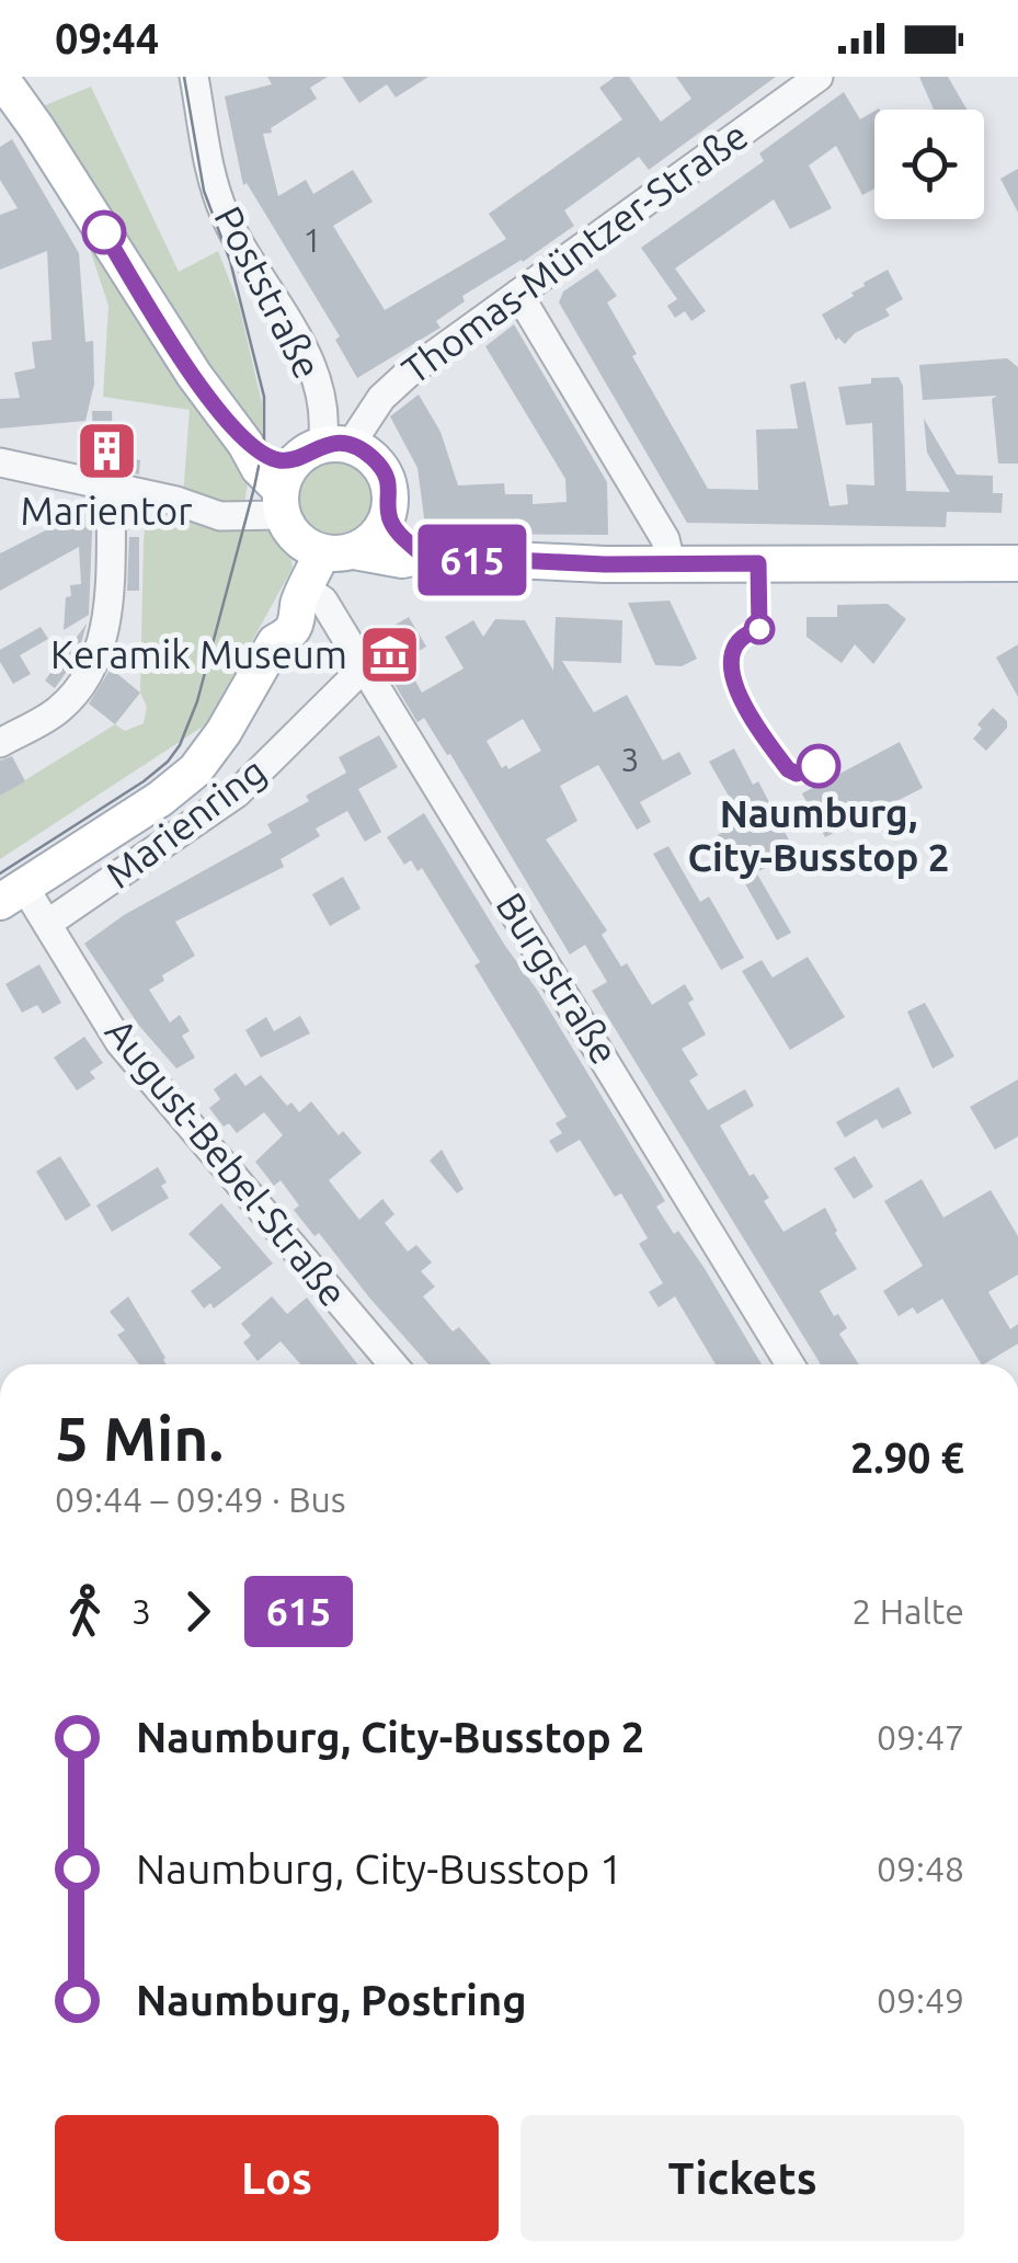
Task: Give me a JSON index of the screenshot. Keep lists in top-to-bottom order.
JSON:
{
  "streets": {
    "main road": ["Marienring"],
    "street": [
      "Thomas-Müntzer-Straße",
      "Poststraße",
      "Burgstraße",
      "August-Bebel-Straße"
    ]
  },
  "crossings": [
    ["Thomas-Müntzer-Straße", "Poststraße"],
    ["Thomas-Müntzer-Straße", "Marienring"],
    ["Poststraße", "Marienring"],
    ["Marienring", "Burgstraße"],
    ["Marienring", "August-Bebel-Straße"]
  ],
  "places": {
    "building": ["Marientor"],
    "museum": ["Keramik Museum"],
    "other": ["Naumburg, City-Busstop 2"]
  },
  "lines": ["bus line 615"],
  "house_numbers": ["1", "3"],
  "page": {
    "status": "09:44",
    "on_map": "615",
    "heading": ["5 Min.", "09:44 – 09:49 · Bus", "2.90 €"],
    "legs": ["3", "615", "2 Halte"],
    "list": [
      {
        "name": "Naumburg, City-Busstop 2",
        "value": "09:47"
      },
      {
        "name": "Naumburg, City-Busstop 1",
        "value": "09:48"
      },
      {
        "name": "Naumburg, Postring",
        "value": "09:49"
      }
    ],
    "buttons": ["Los", "Tickets"]
  }
}
